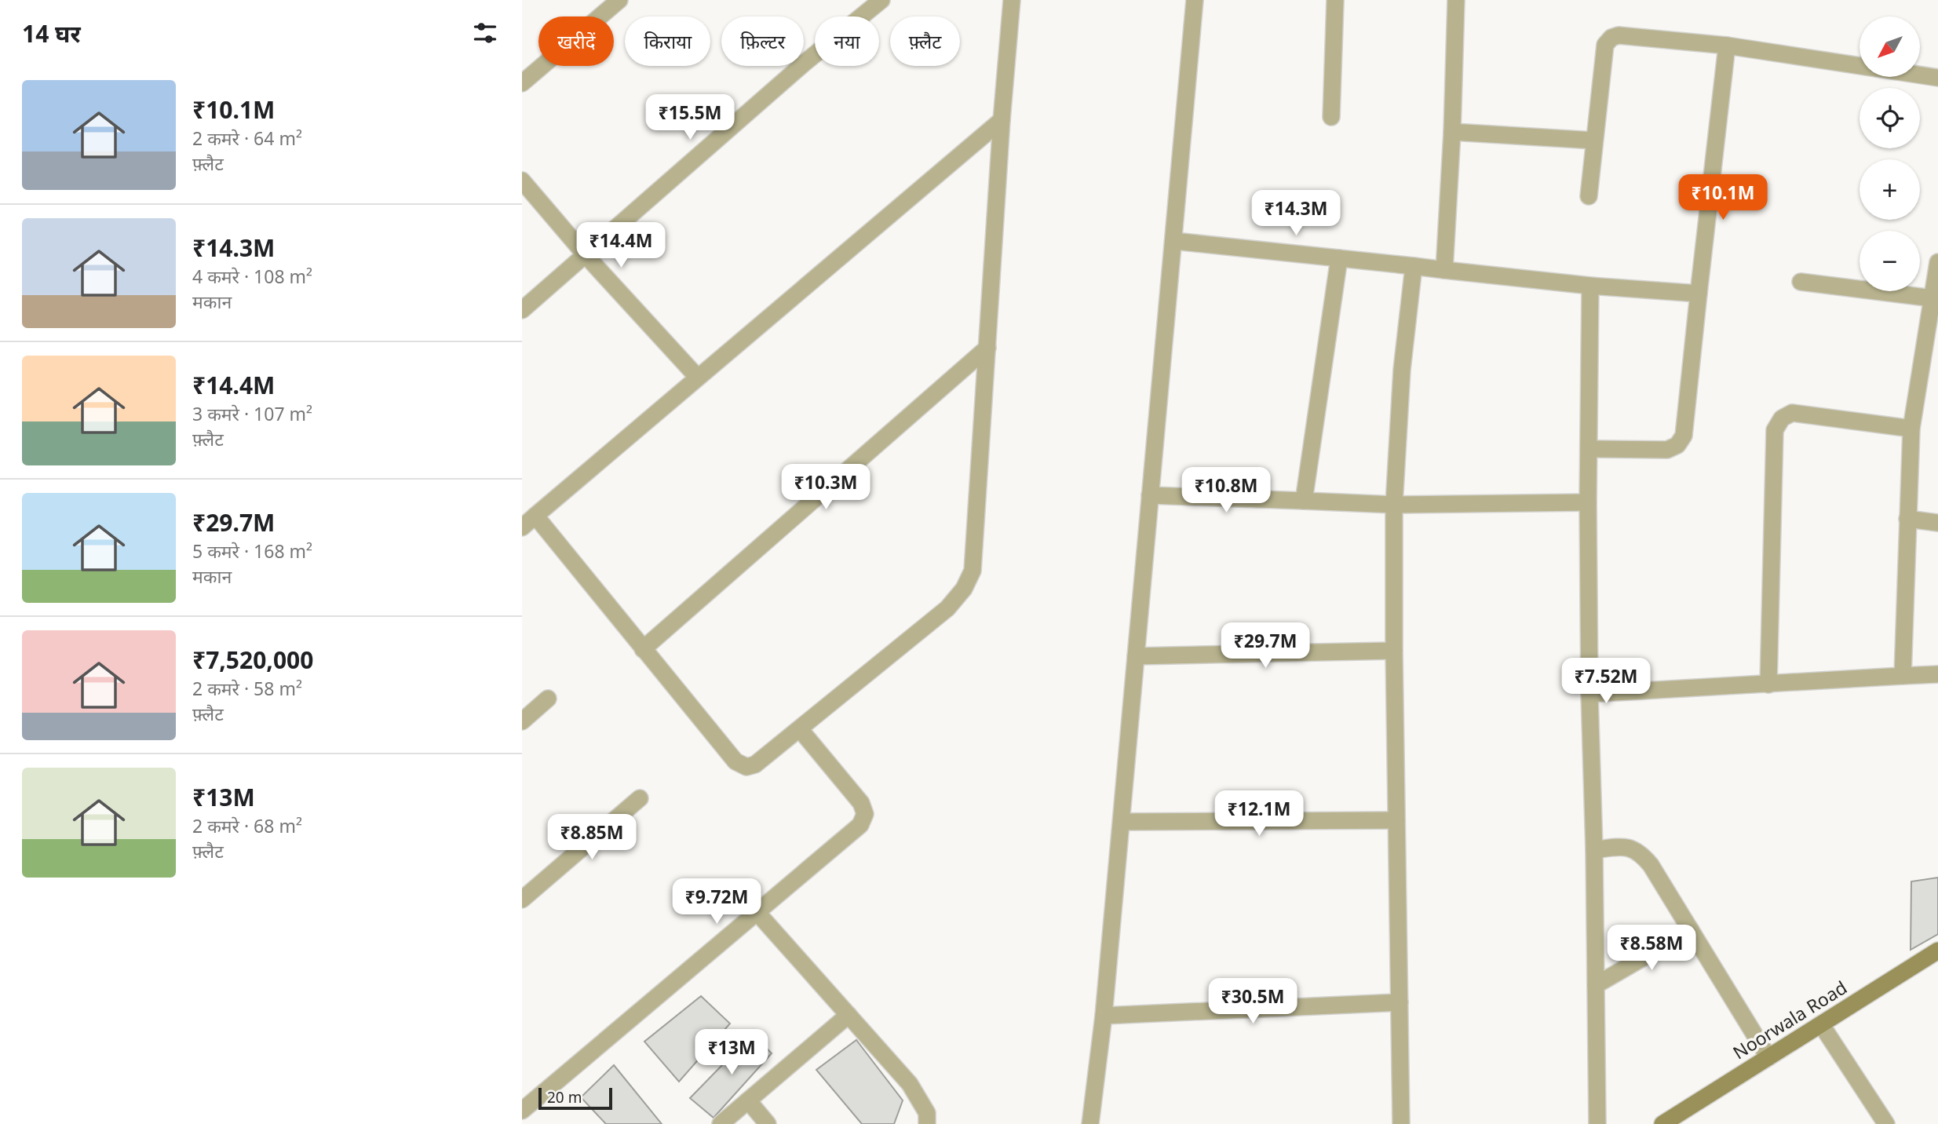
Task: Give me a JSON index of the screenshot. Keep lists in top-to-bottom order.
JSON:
{
  "streets": {
    "street": ["Noorwala Road"]
  },
  "scale_bar": "20 m",
  "north": "bottom left",
  "page": {
    "heading": "14 घर",
    "map_buttons": ["+", "−"],
    "chip": [
      "खरीदें",
      "किराया",
      "फ़िल्टर",
      "नया",
      "फ़्लैट"
    ],
    "list": [
      {
        "name": "₹10.1M",
        "note": "2 कमरे · 64 m² · फ़्लैट"
      },
      {
        "name": "₹14.3M",
        "note": "4 कमरे · 108 m² · मकान"
      },
      {
        "name": "₹14.4M",
        "note": "3 कमरे · 107 m² · फ़्लैट"
      },
      {
        "name": "₹29.7M",
        "note": "5 कमरे · 168 m² · मकान"
      },
      {
        "name": "₹7,520,000",
        "note": "2 कमरे · 58 m² · फ़्लैट"
      },
      {
        "name": "₹13M",
        "note": "2 कमरे · 68 m² · फ़्लैट"
      }
    ],
    "price": [
      "₹15.5M",
      "₹10.1M",
      "₹14.3M",
      "₹14.4M",
      "₹10.3M",
      "₹10.8M",
      "₹29.7M",
      "₹7.52M",
      "₹12.1M",
      "₹8.85M",
      "₹9.72M",
      "₹8.58M",
      "₹30.5M",
      "₹13M"
    ],
    "scale": "20 m"
  }
}
